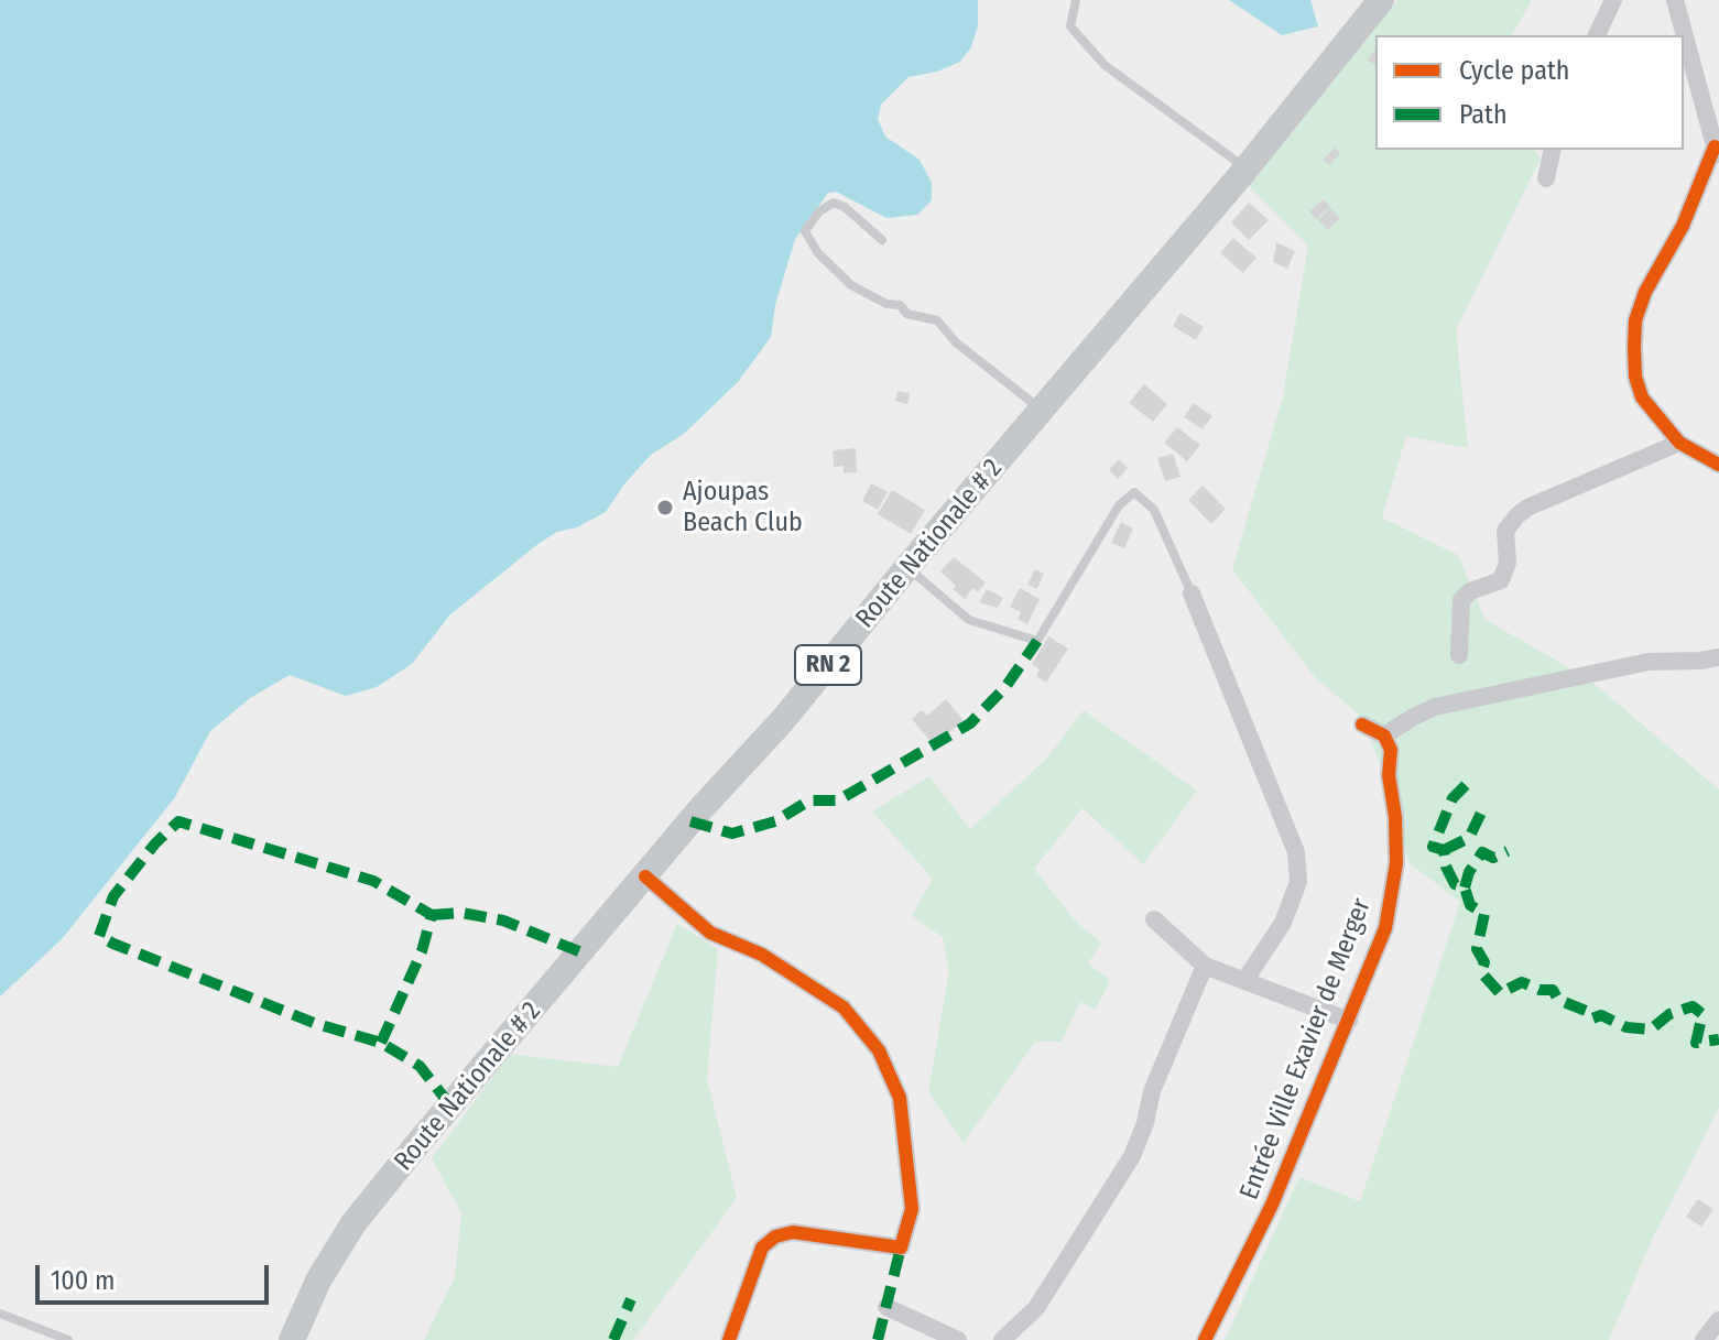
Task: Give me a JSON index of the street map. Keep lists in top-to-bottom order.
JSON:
{
  "streets": {
    "main road": ["Route Nationale # 2", "RN 2"],
    "street": ["Entrée Ville Exavier de Merger"]
  },
  "places": ["Ajoupas Beach Club"],
  "legend": ["Cycle path", "Path"],
  "scale_bar": "100 m"
}
